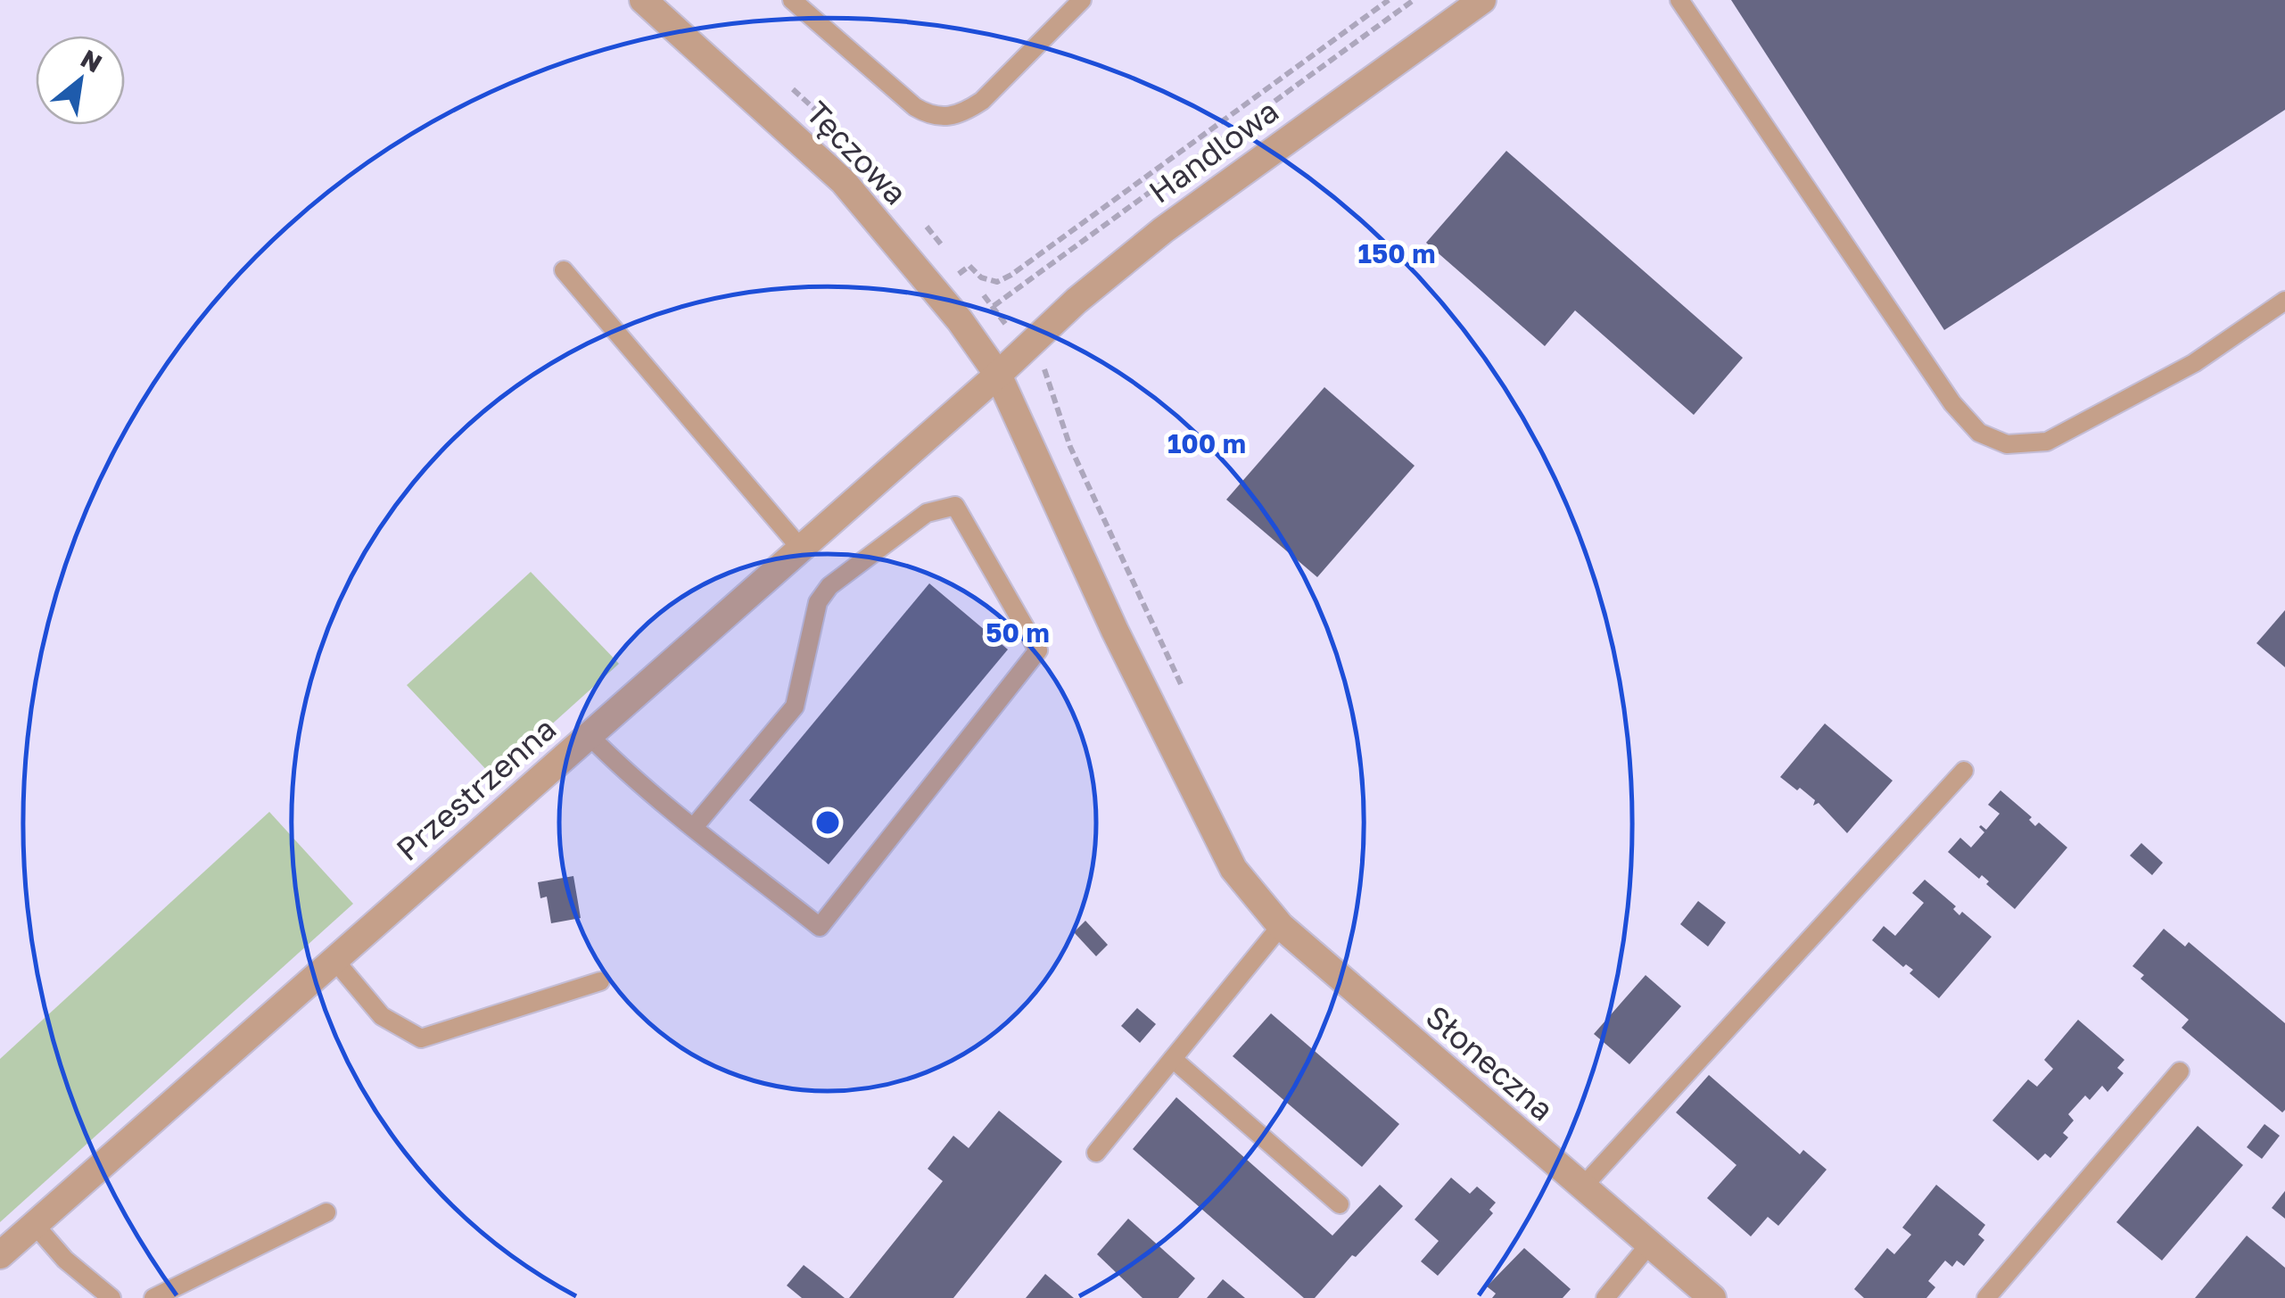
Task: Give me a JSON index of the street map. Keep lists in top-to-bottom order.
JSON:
{
  "streets": {
    "street": [
      "Handlowa",
      "Tęczowa",
      "Przestrzenna",
      "Słoneczna"
    ]
  },
  "crossings": [
    ["Handlowa", "Tęczowa"],
    ["Handlowa", "Przestrzenna"],
    ["Tęczowa", "Przestrzenna"],
    ["Tęczowa", "Słoneczna"]
  ],
  "north": "top right",
  "rings": ["150 m", "100 m", "50 m"]
}
